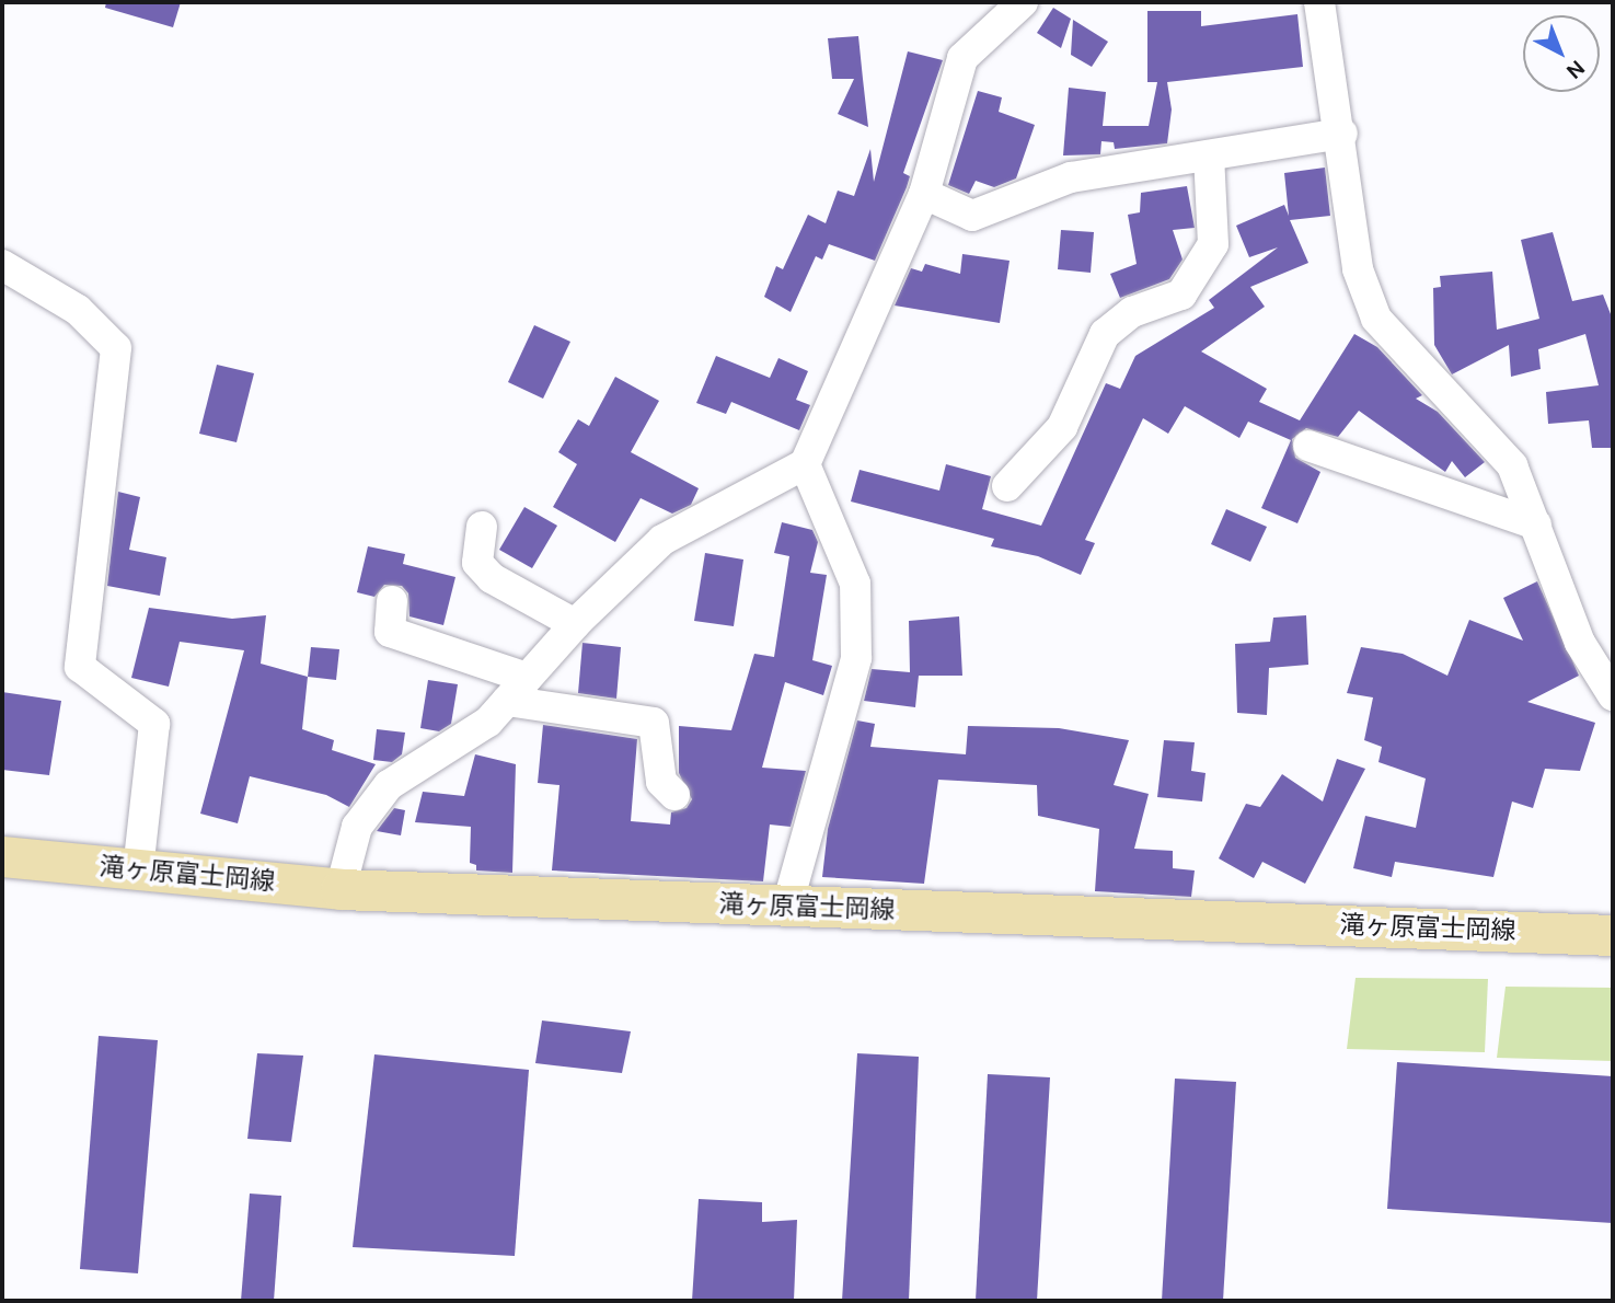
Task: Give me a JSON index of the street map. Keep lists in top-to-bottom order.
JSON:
{
  "streets": {
    "main road": ["滝ヶ原富士岡線"]
  },
  "north": "bottom right"
}
